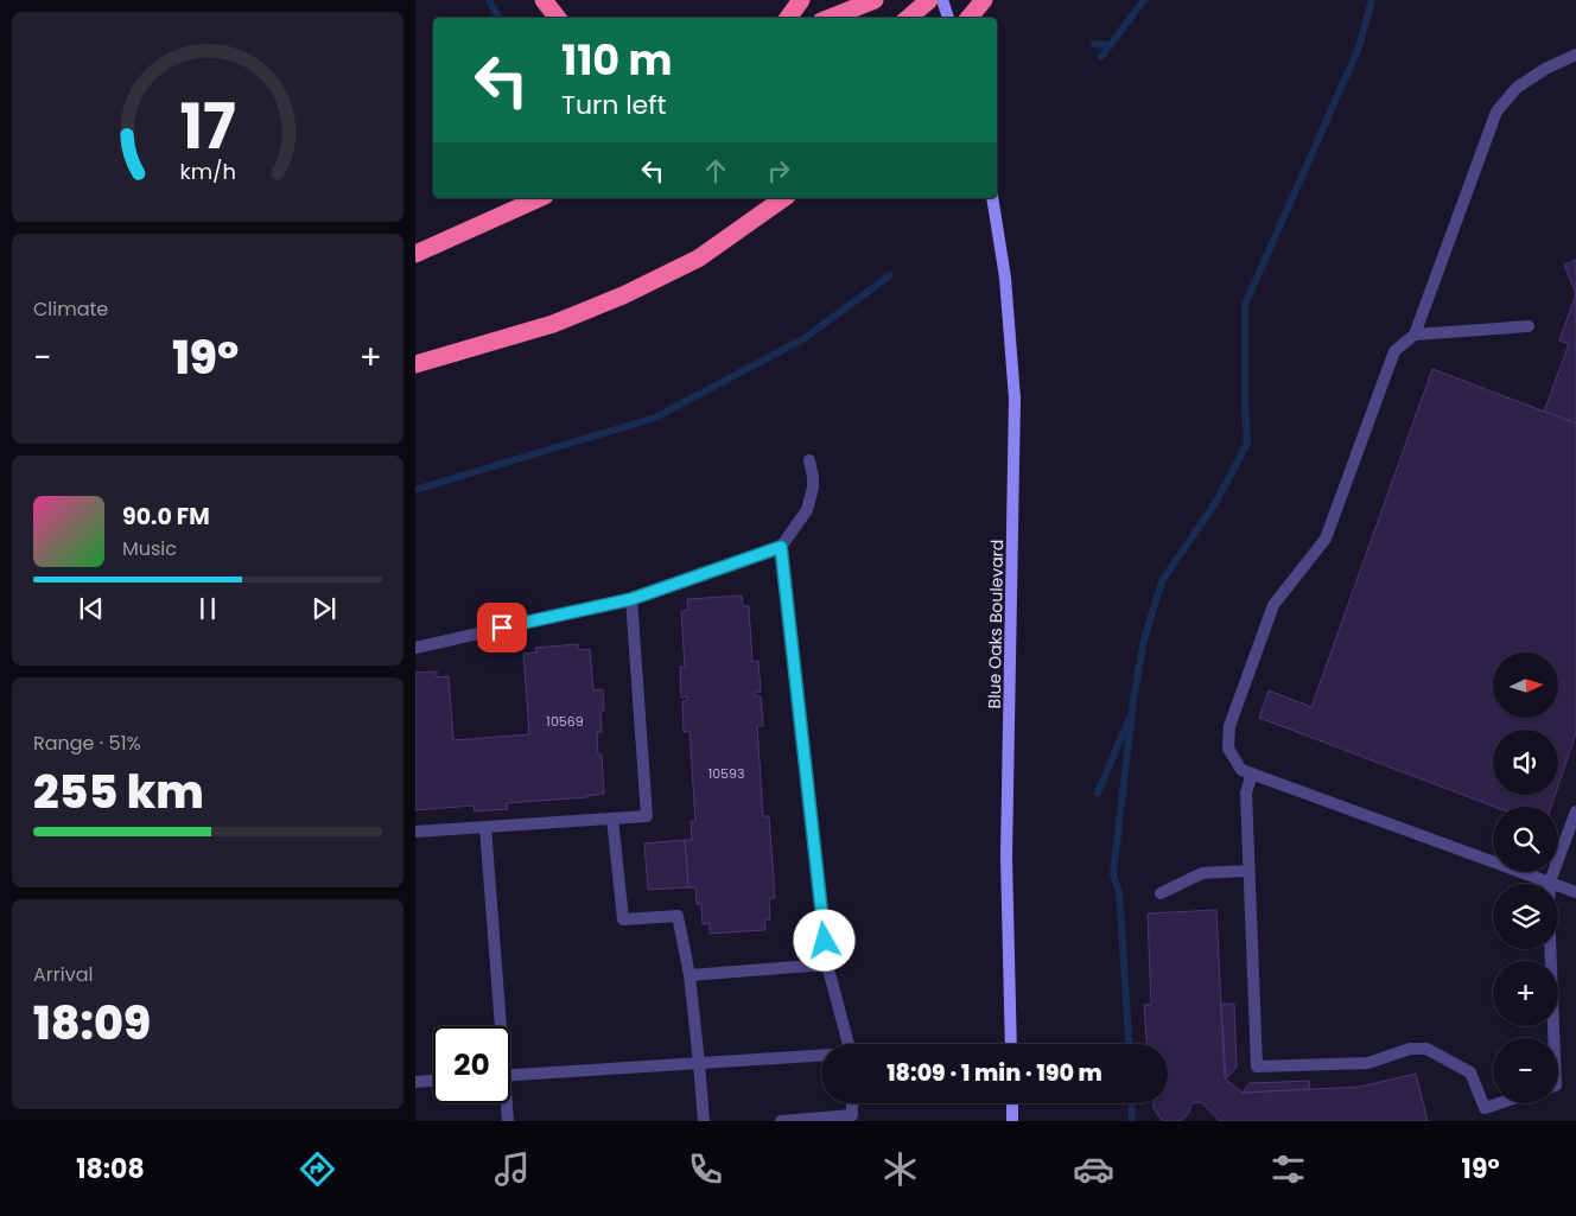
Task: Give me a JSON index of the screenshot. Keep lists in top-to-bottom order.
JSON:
{
  "streets": {
    "main road": ["Blue Oaks Boulevard"]
  },
  "house_numbers": ["10569", "10593"],
  "north": "right",
  "page": {
    "turn": ["110 m", "Turn left"],
    "tile": [
      "Climate",
      ["Range · 51%", "255 km"],
      ["Arrival", "18:09"]
    ],
    "heat": ["−", "19°", "+"],
    "song": ["90.0 FM", "Music"],
    "map_buttons": ["+", "−"],
    "limit": "20",
    "trip": "18:09 · 1 min · 190 m",
    "tabs": ["18:08", "19°"],
    "gauge": ["17", "km/h"]
  }
}
